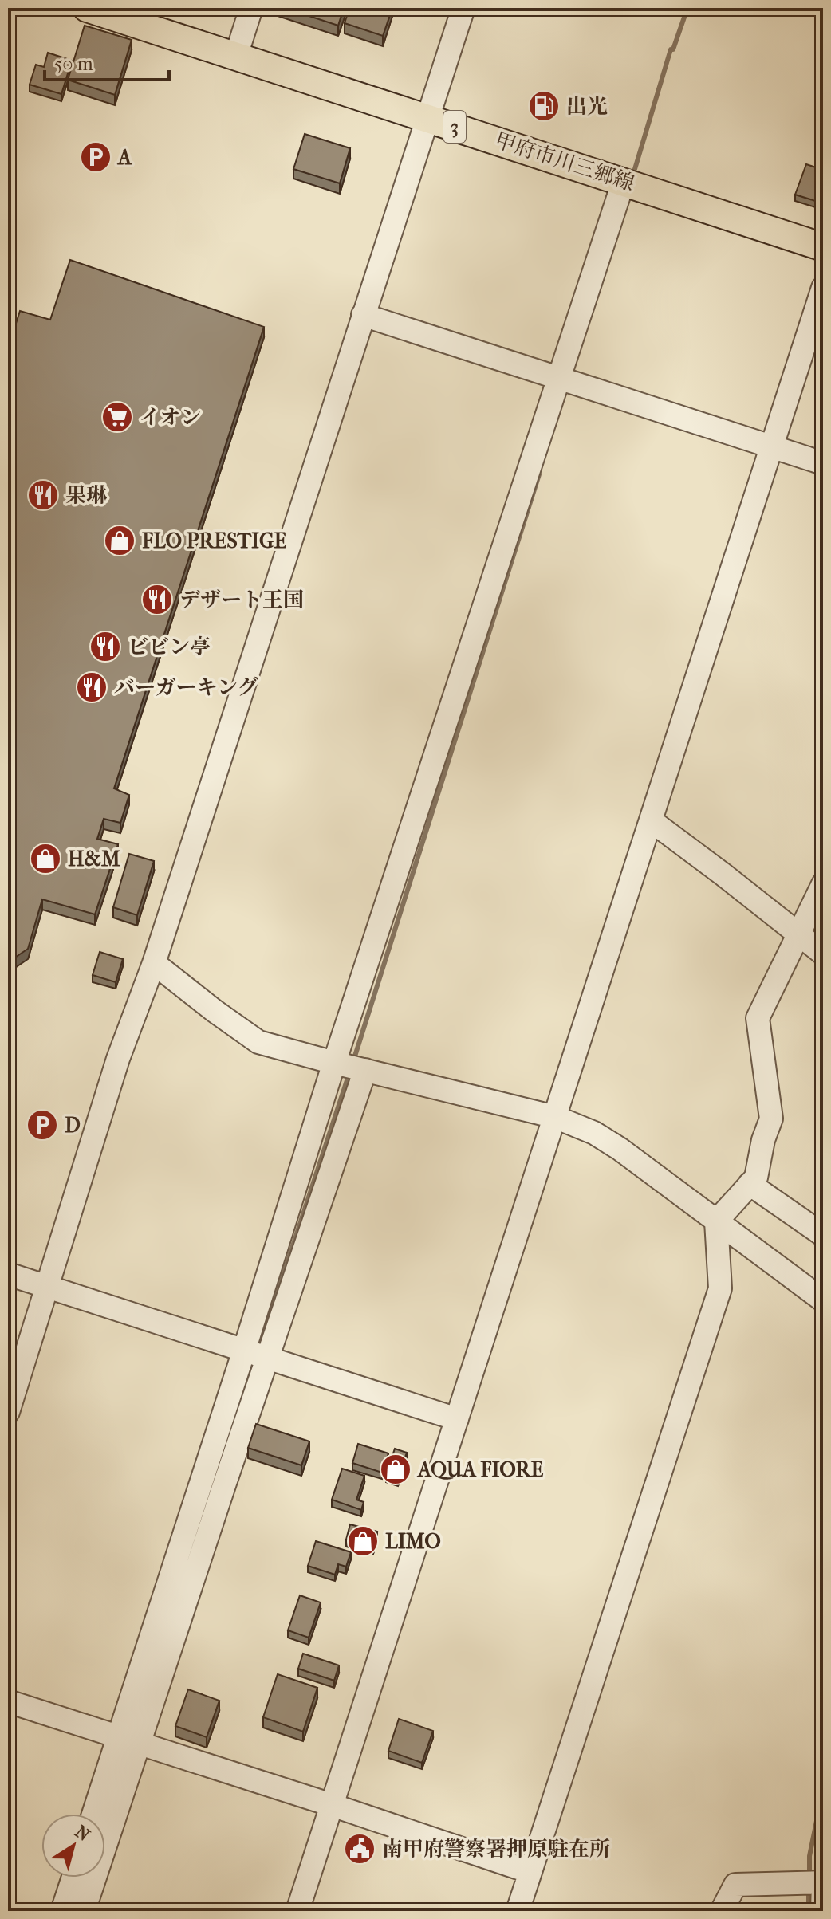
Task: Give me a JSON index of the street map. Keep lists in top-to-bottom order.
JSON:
{
  "streets": {
    "main road": ["3", "甲府市川三郷線"]
  },
  "places": {
    "fuel station": ["出光"],
    "parking": ["A", "D"],
    "supermarket": ["イオン"],
    "restaurant": [
      "果琳",
      "デザート王国",
      "ビビン亭",
      "バーガーキング"
    ],
    "shop": [
      "FLO PRESTIGE",
      "H&M",
      "AQUA FIORE",
      "LIMO"
    ],
    "public building": ["南甲府警察署押原駐在所"]
  },
  "scale_bar": "50 m",
  "north": "top right"
}
